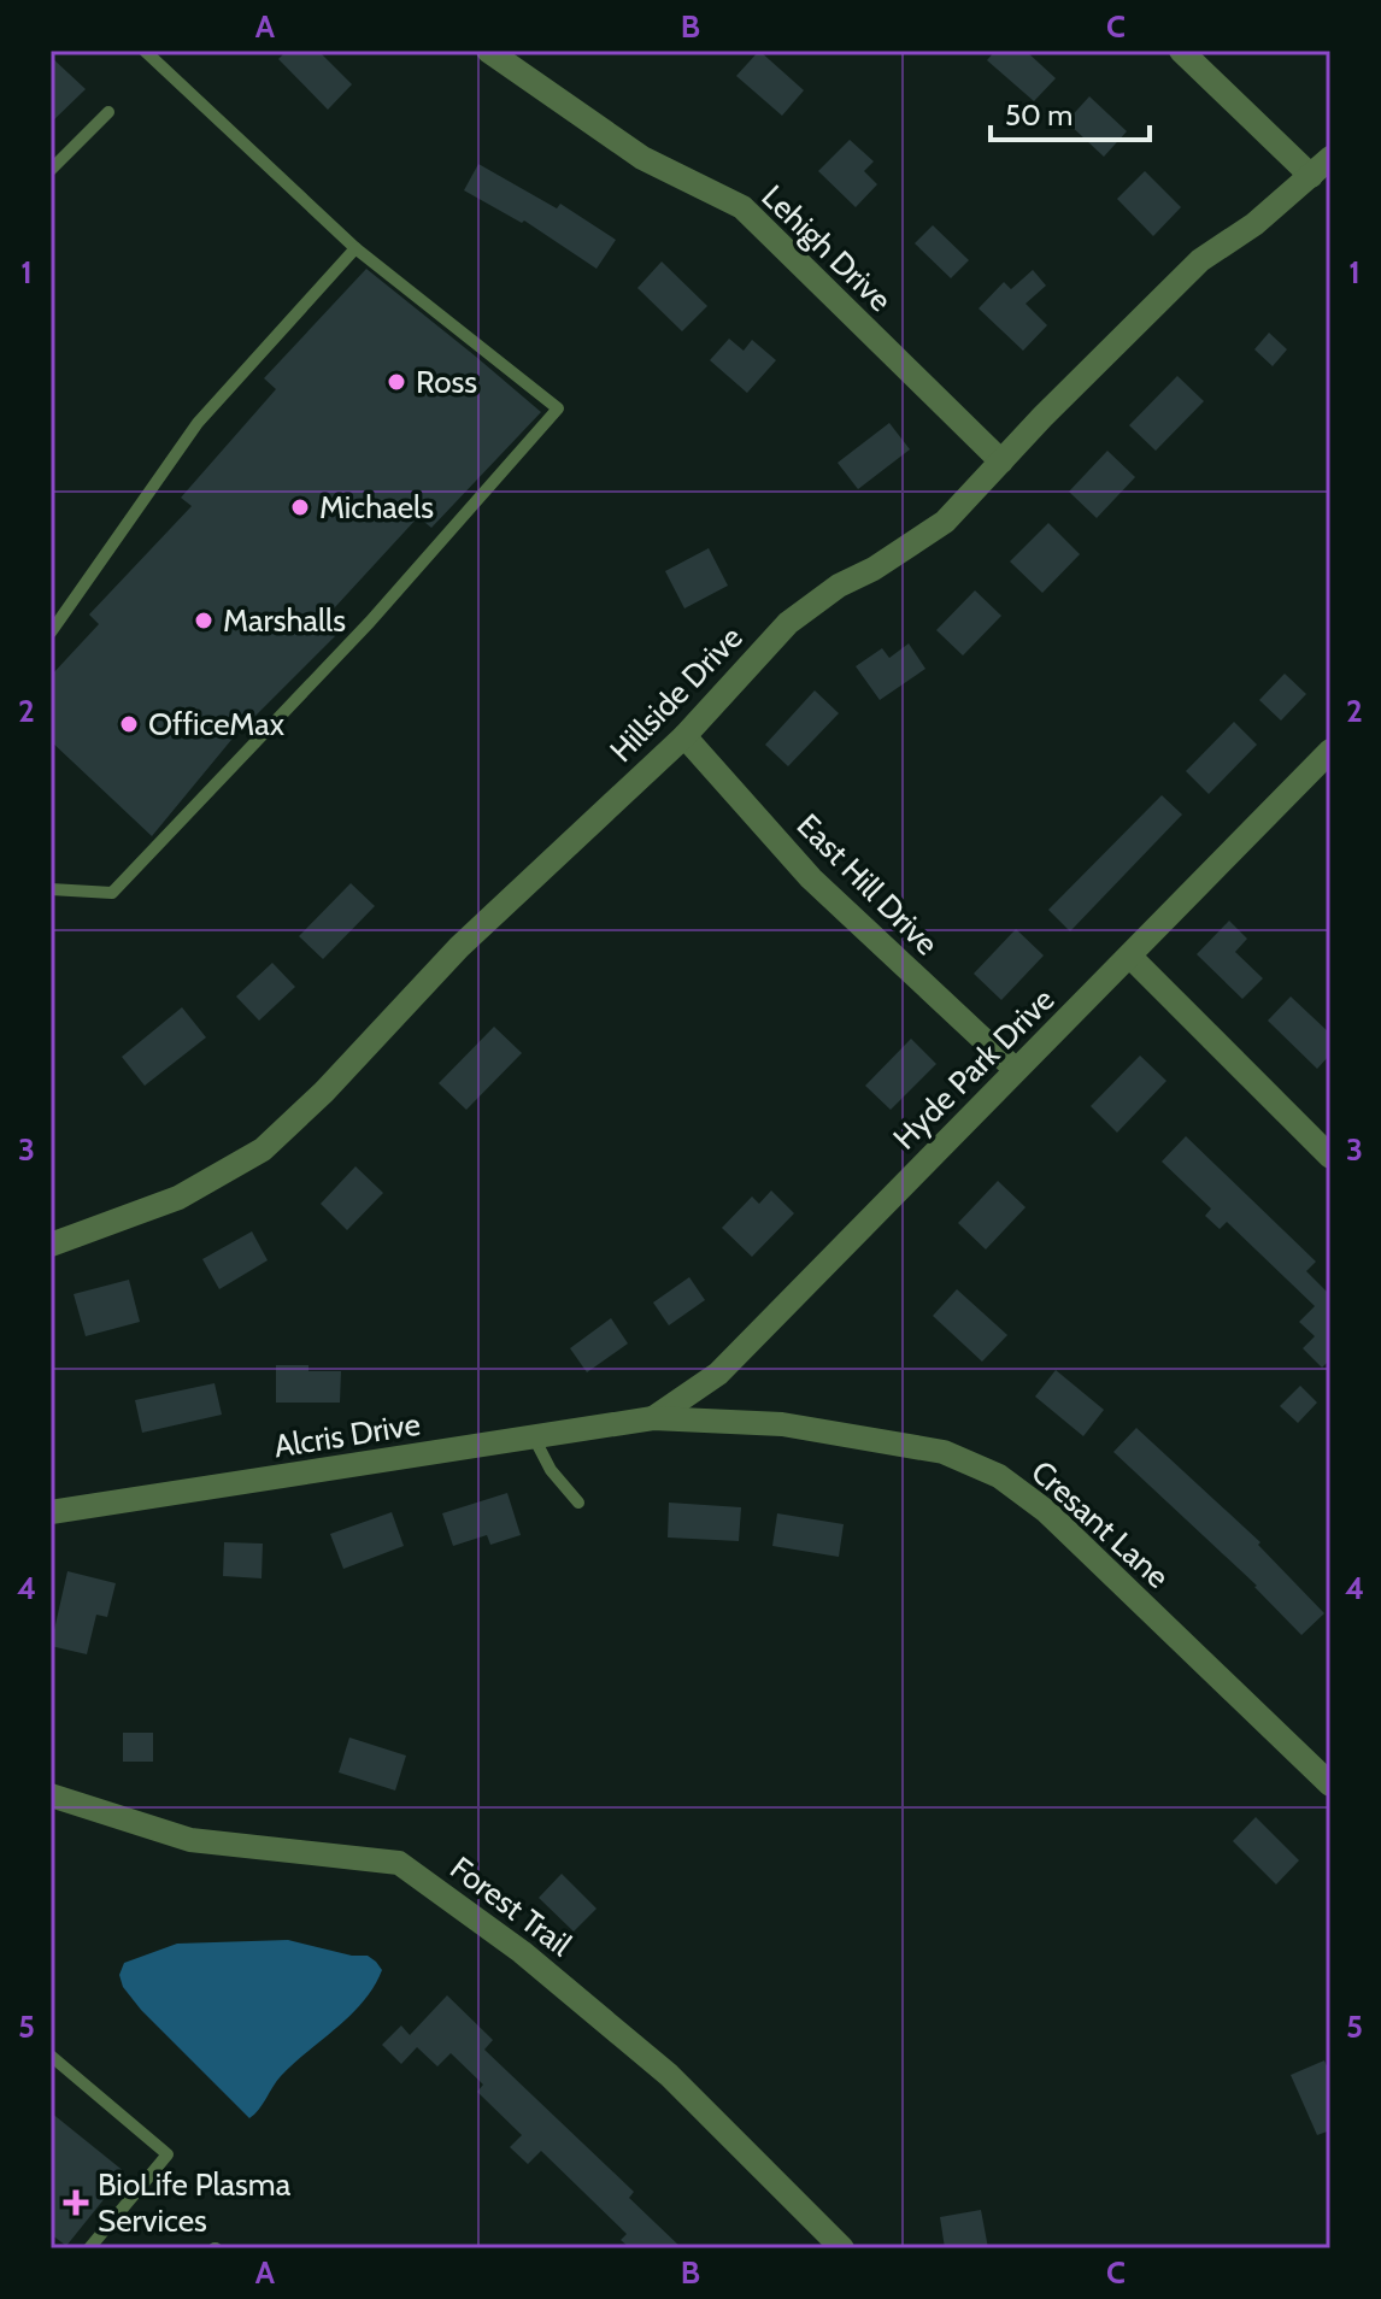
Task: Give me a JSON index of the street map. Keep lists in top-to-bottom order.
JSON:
{
  "streets": {
    "street": [
      "Lehigh Drive",
      "Hillside Drive",
      "East Hill Drive",
      "Hyde Park Drive",
      "Alcris Drive",
      "Cresant Lane",
      "Forest Trail"
    ]
  },
  "crossings": [
    ["Lehigh Drive", "Hillside Drive"],
    ["Hillside Drive", "East Hill Drive"],
    ["East Hill Drive", "Hyde Park Drive"],
    ["Hyde Park Drive", "Alcris Drive"],
    ["Hyde Park Drive", "Cresant Lane"],
    ["Alcris Drive", "Cresant Lane"]
  ],
  "places": {
    "other": [
      "Ross",
      "Michaels",
      "Marshalls",
      "OfficeMax"
    ],
    "health": ["BioLife Plasma Services"]
  },
  "scale_bar": "50 m",
  "grid": {
    "columns": ["A", "B", "C"],
    "rows": [
      "1",
      "2",
      "3",
      "4",
      "5"
    ]
  }
}
